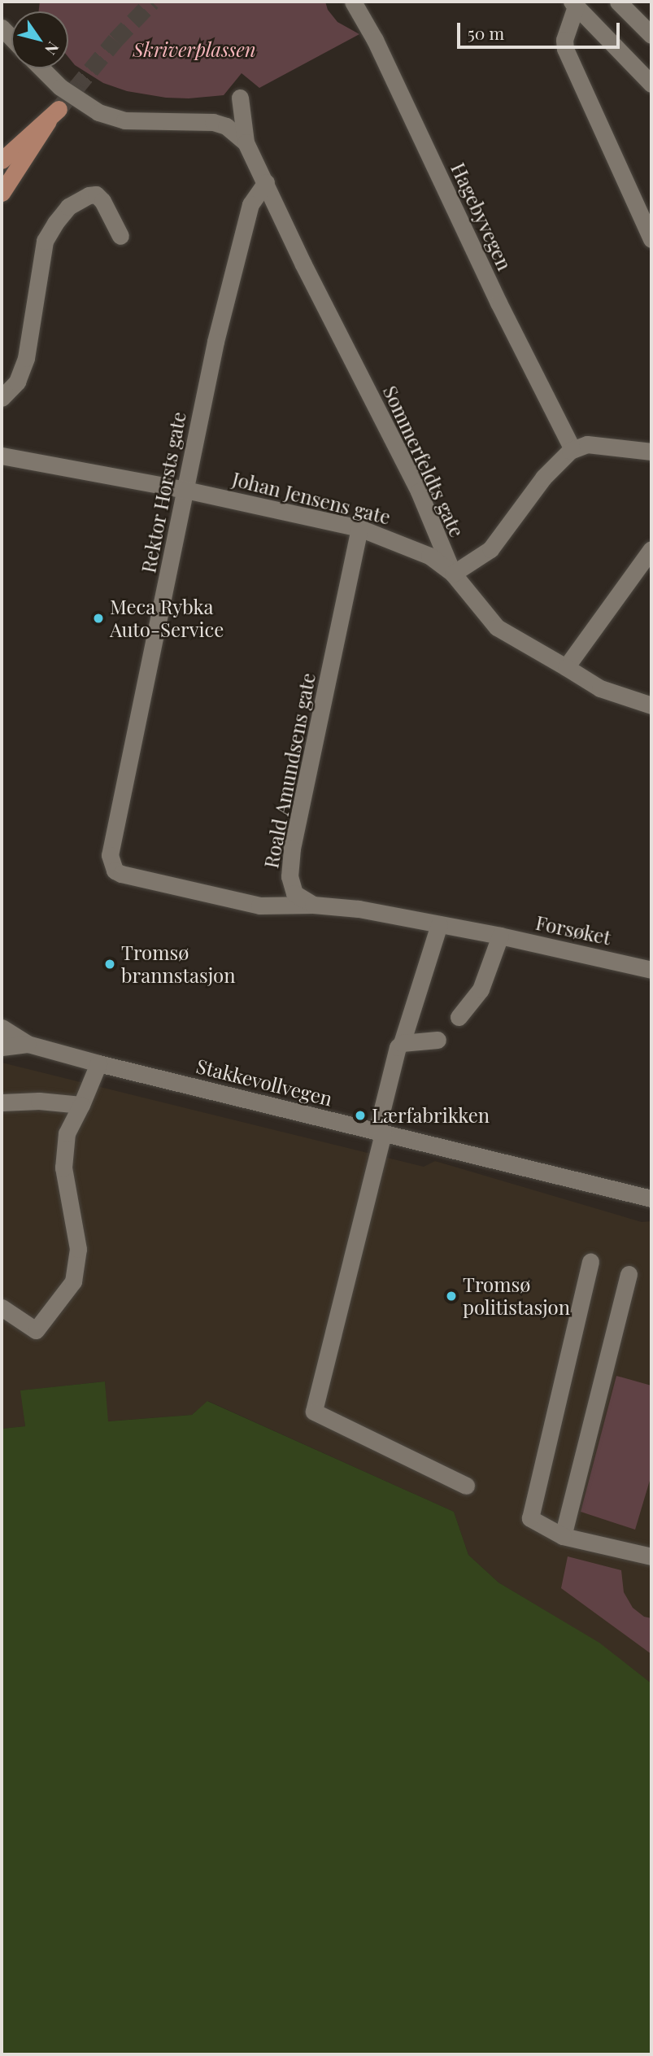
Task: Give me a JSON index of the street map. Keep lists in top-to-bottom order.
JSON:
{
  "streets": {
    "street": [
      "Hagebyvegen",
      "Sommerfeldts gate",
      "Rektor Horsts gate",
      "Johan Jensens gate",
      "Roald Amundsens gate",
      "Forsøket",
      "Stakkevollvegen"
    ]
  },
  "crossings": [
    ["Sommerfeldts gate", "Rektor Horsts gate"],
    ["Sommerfeldts gate", "Johan Jensens gate"],
    ["Rektor Horsts gate", "Johan Jensens gate"],
    ["Rektor Horsts gate", "Roald Amundsens gate"],
    ["Johan Jensens gate", "Roald Amundsens gate"]
  ],
  "parks": ["Skriverplassen"],
  "places": [
    "Meca Rybka Auto-Service",
    "Tromsø brannstasjon",
    "Lærfabrikken",
    "Tromsø politistasjon"
  ],
  "scale_bar": "50 m",
  "north": "bottom right"
}
